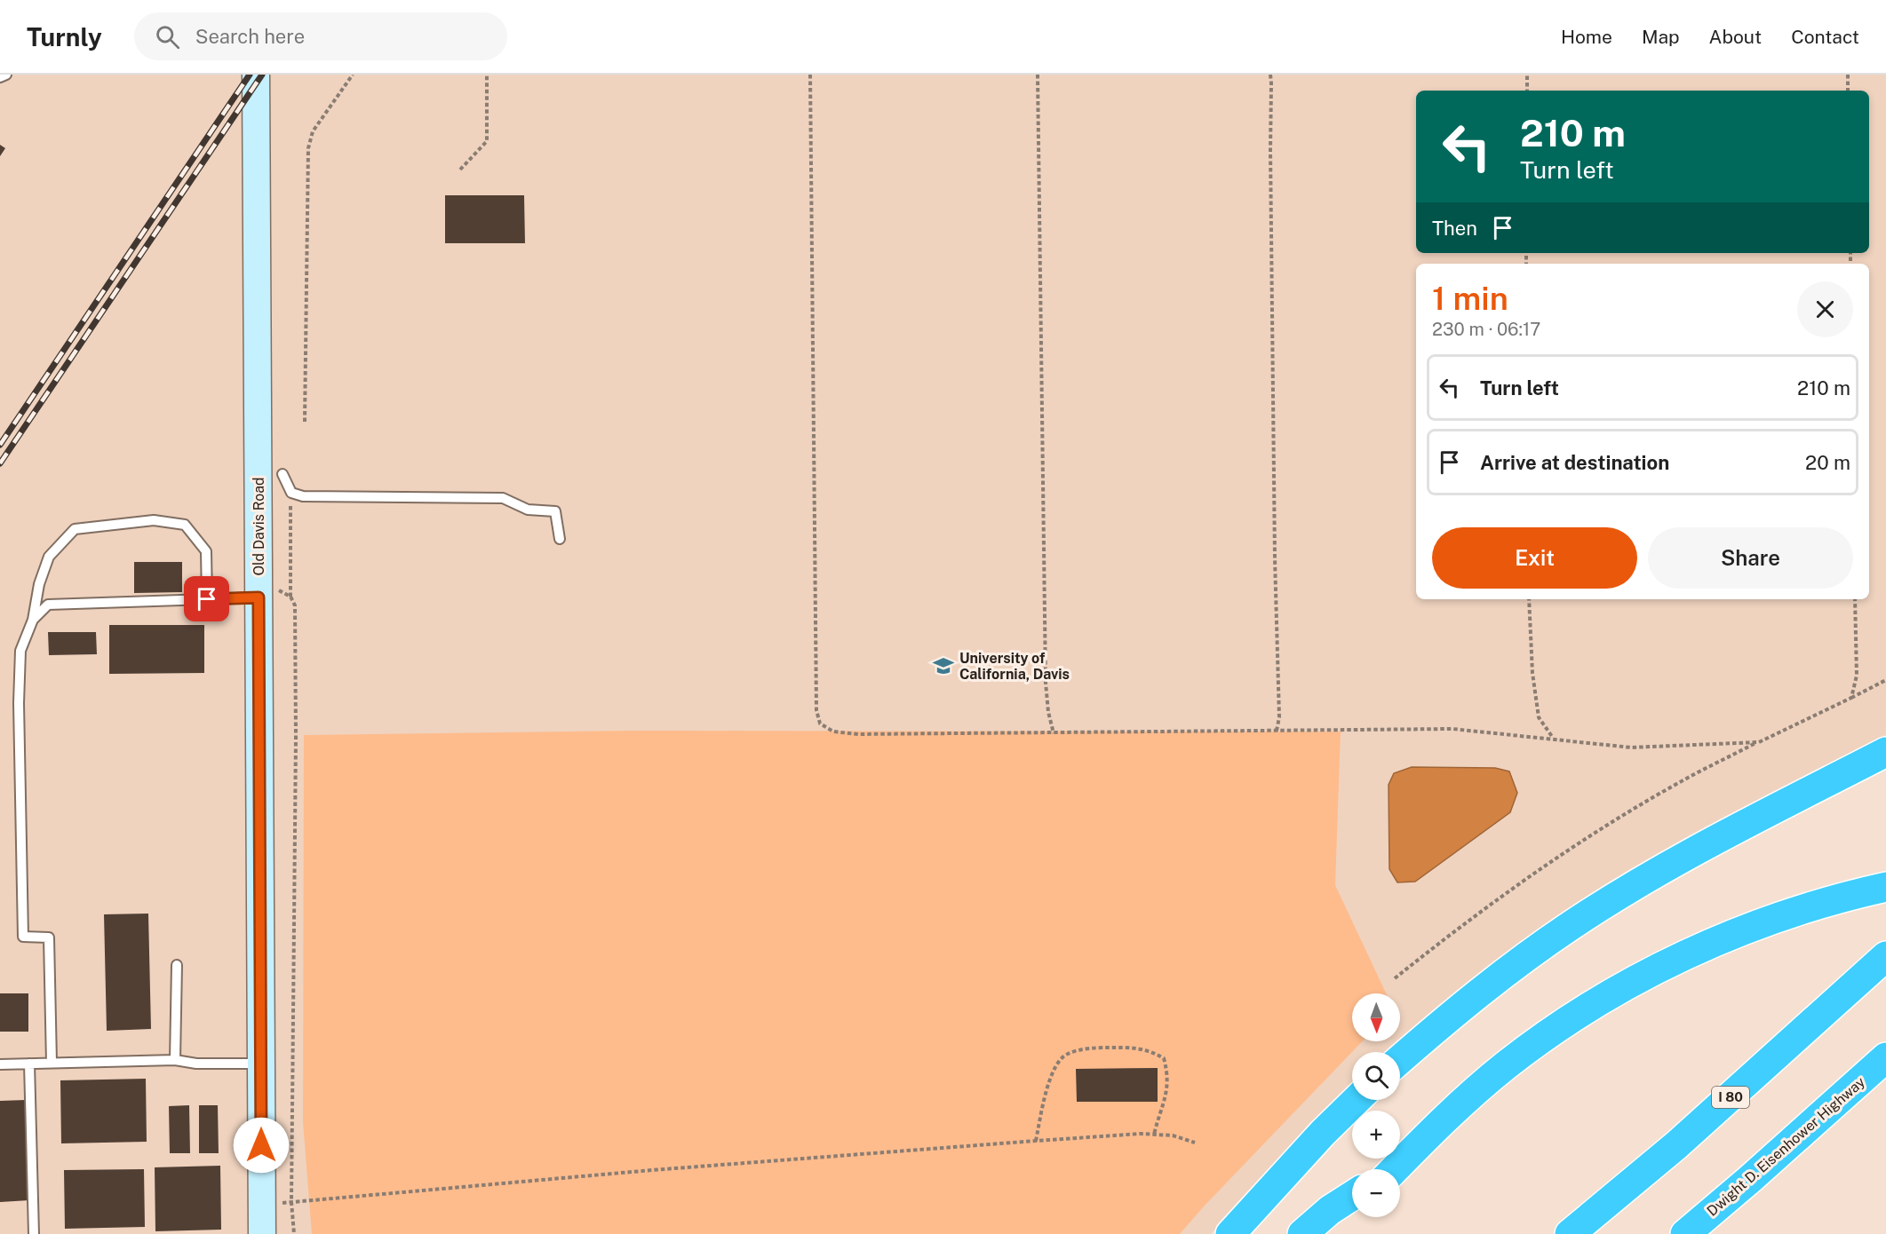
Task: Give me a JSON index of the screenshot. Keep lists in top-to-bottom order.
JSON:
{
  "streets": {
    "highway": ["I 80", "Dwight D. Eisenhower Highway"],
    "street": ["Old Davis Road"]
  },
  "places": {
    "school or university": ["University of California, Davis"]
  },
  "north": "bottom",
  "page": {
    "header": "Turnly",
    "search": "Search here",
    "nav": [
      "Home",
      "Map",
      "About",
      "Contact"
    ],
    "turn": ["210 m", "Turn left"],
    "then": "Then",
    "heading": ["1 min", "230 m · 06:17"],
    "list": [
      {
        "name": "Turn left",
        "value": "210 m"
      },
      {
        "name": "Arrive at destination",
        "value": "20 m"
      }
    ],
    "buttons": ["Exit", "Share"],
    "map_buttons": ["+", "−"]
  }
}
